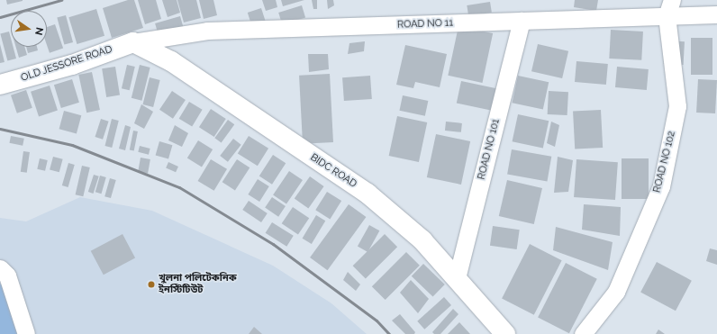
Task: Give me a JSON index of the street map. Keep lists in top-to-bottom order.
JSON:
{
  "streets": {
    "main road": ["OLD JESSORE ROAD", "BIDC ROAD"],
    "street": ["ROAD NO 11", "ROAD NO 101", "ROAD NO 102"]
  },
  "crossings": [
    ["ROAD NO 11", "OLD JESSORE ROAD"],
    ["ROAD NO 11", "ROAD NO 101"],
    ["ROAD NO 11", "ROAD NO 102"],
    ["ROAD NO 11", "BIDC ROAD"],
    ["OLD JESSORE ROAD", "BIDC ROAD"],
    ["ROAD NO 101", "BIDC ROAD"]
  ],
  "places": ["খুলনা পলিটেকনিক ইনস্টিটিউট"],
  "north": "right"
}
